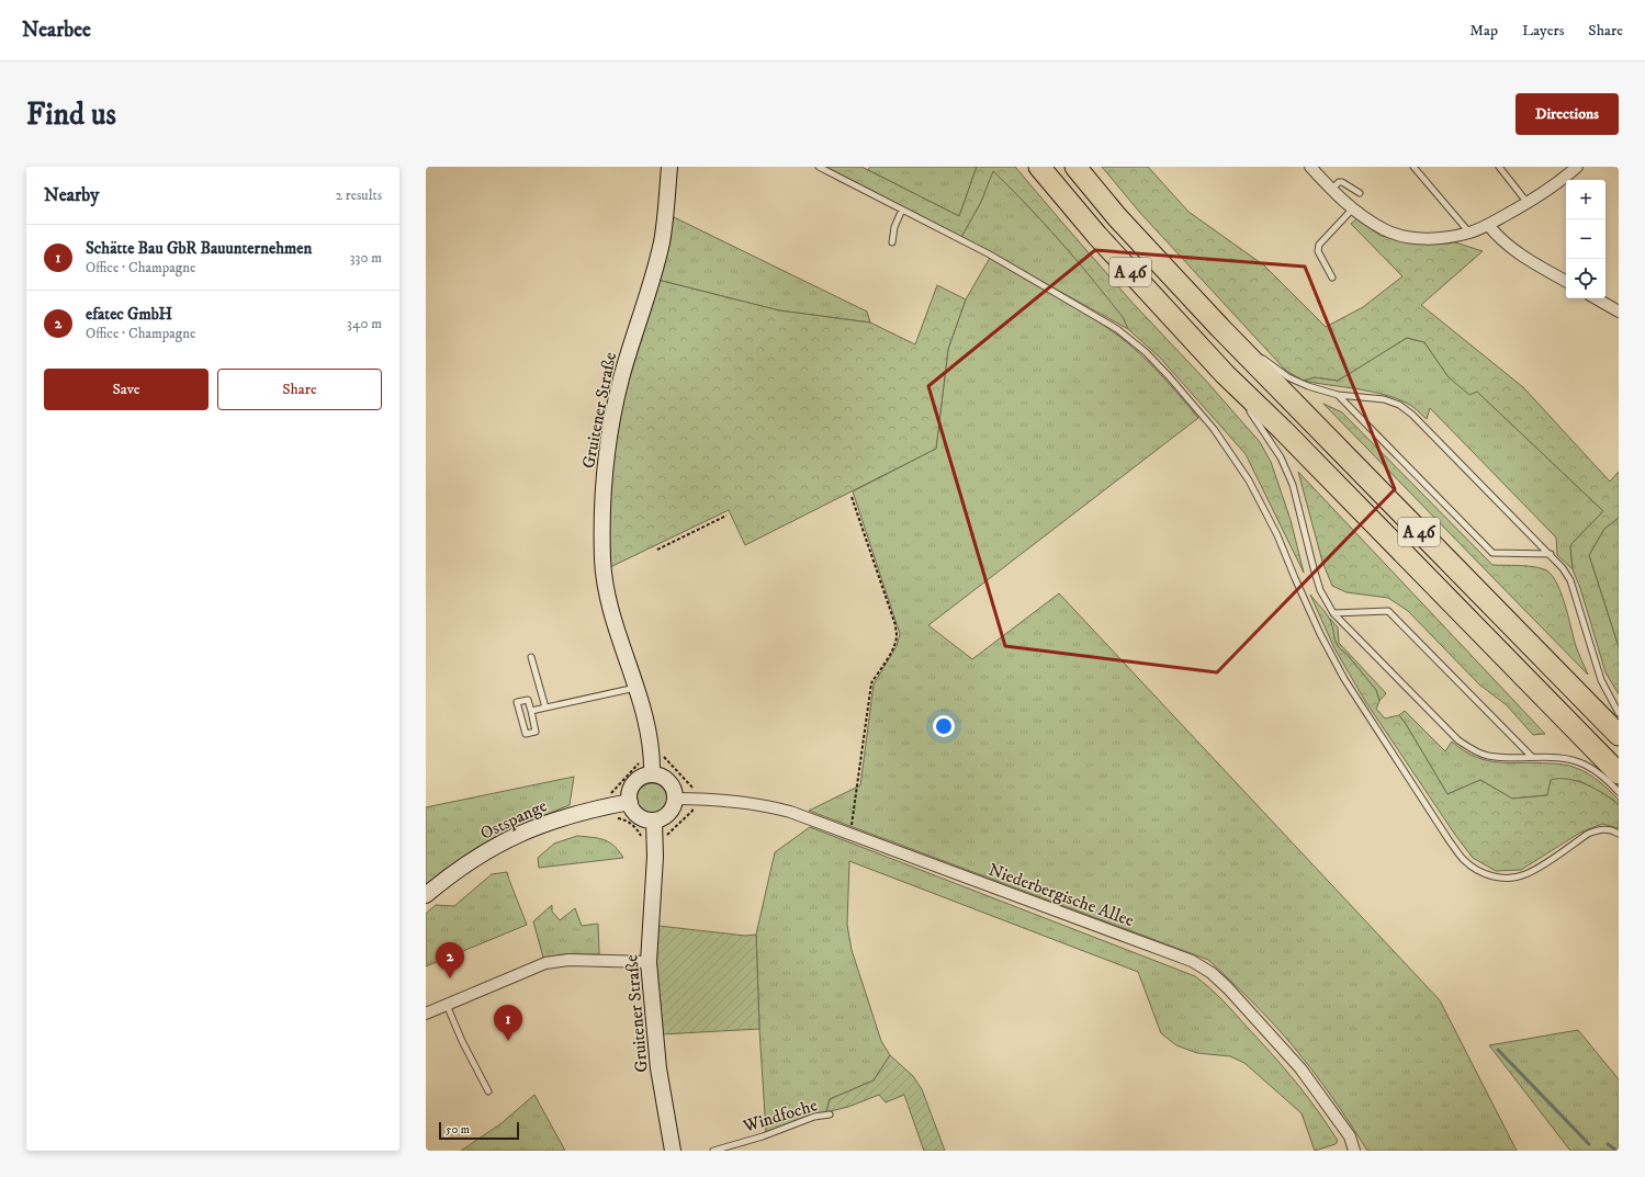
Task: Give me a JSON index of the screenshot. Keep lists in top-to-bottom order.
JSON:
{
  "streets": {
    "highway": ["A 46"],
    "main road": ["Gruitener Straße", "Ostspange"],
    "street": ["Niederbergische Allee"],
    "lane": ["Windfoche"]
  },
  "crossings": [
    ["Gruitener Straße", "Ostspange"],
    ["Gruitener Straße", "Niederbergische Allee"],
    ["Ostspange", "Niederbergische Allee"]
  ],
  "scale_bar": "50 m",
  "page": {
    "header": "Nearbee",
    "nav": ["Map", "Layers", "Share"],
    "buttons": [
      "Directions",
      ["Save", "Share"]
    ],
    "title": "Find us",
    "heading": ["Nearby", "2 results"],
    "map_buttons": ["+", "−"],
    "list": [
      {
        "mark": "1",
        "name": "Schätte Bau GbR Bauunternehmen",
        "note": "Office · Champagne",
        "value": "330 m"
      },
      {
        "mark": "2",
        "name": "efatec GmbH",
        "note": "Office · Champagne",
        "value": "340 m"
      }
    ],
    "pins": ["2", "1"],
    "scale": "50 m"
  }
}
